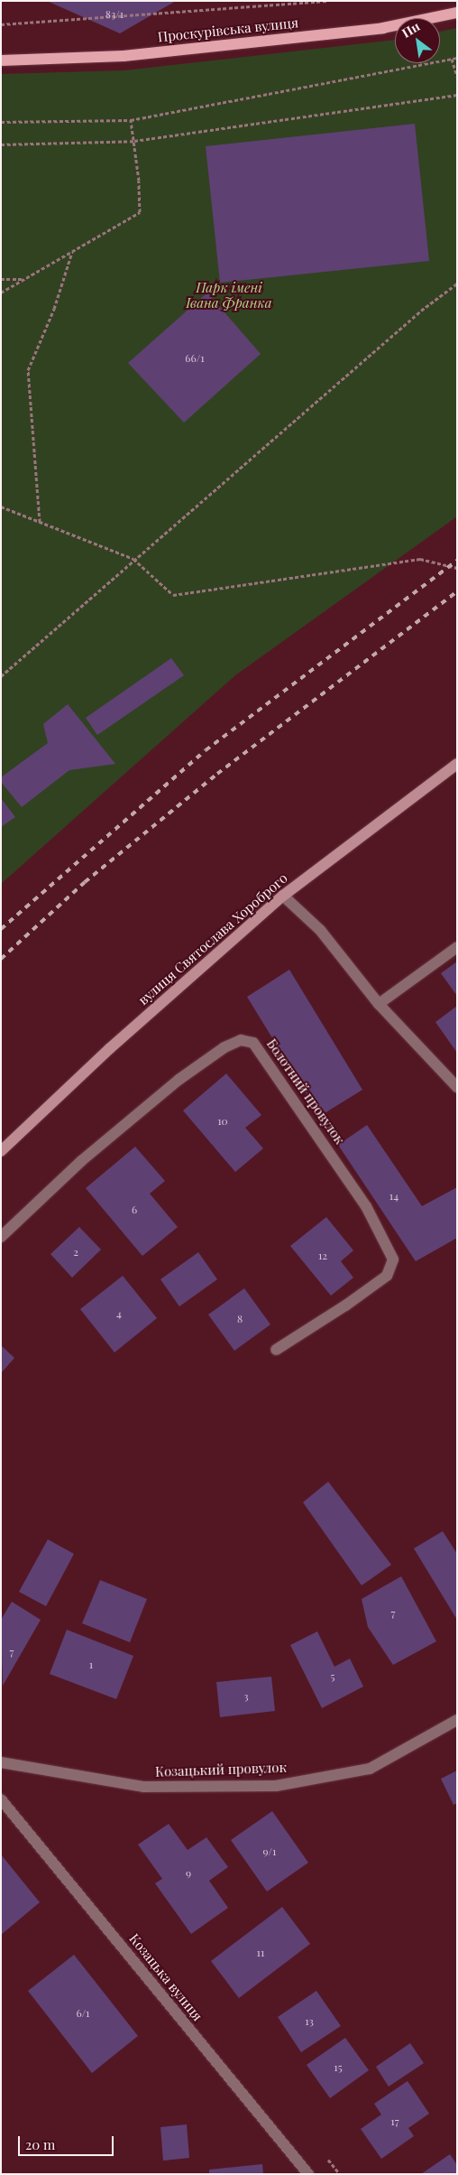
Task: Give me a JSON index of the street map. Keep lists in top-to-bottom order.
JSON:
{
  "streets": {
    "main road": ["Проскурівська вулиця", "вулиця Святослава Хороброго"],
    "street": ["Болотний провулок", "Козацький провулок", "Козацька вулиця"]
  },
  "parks": ["Парк імені Івана Франка"],
  "house_numbers": [
    "83/1",
    "66/1",
    "10",
    "14",
    "6",
    "2",
    "12",
    "4",
    "8",
    "7",
    "7",
    "1",
    "5",
    "3",
    "9/1",
    "9",
    "11",
    "6/1",
    "13",
    "15",
    "17"
  ],
  "scale_bar": "20 m",
  "north": "top left"
}
